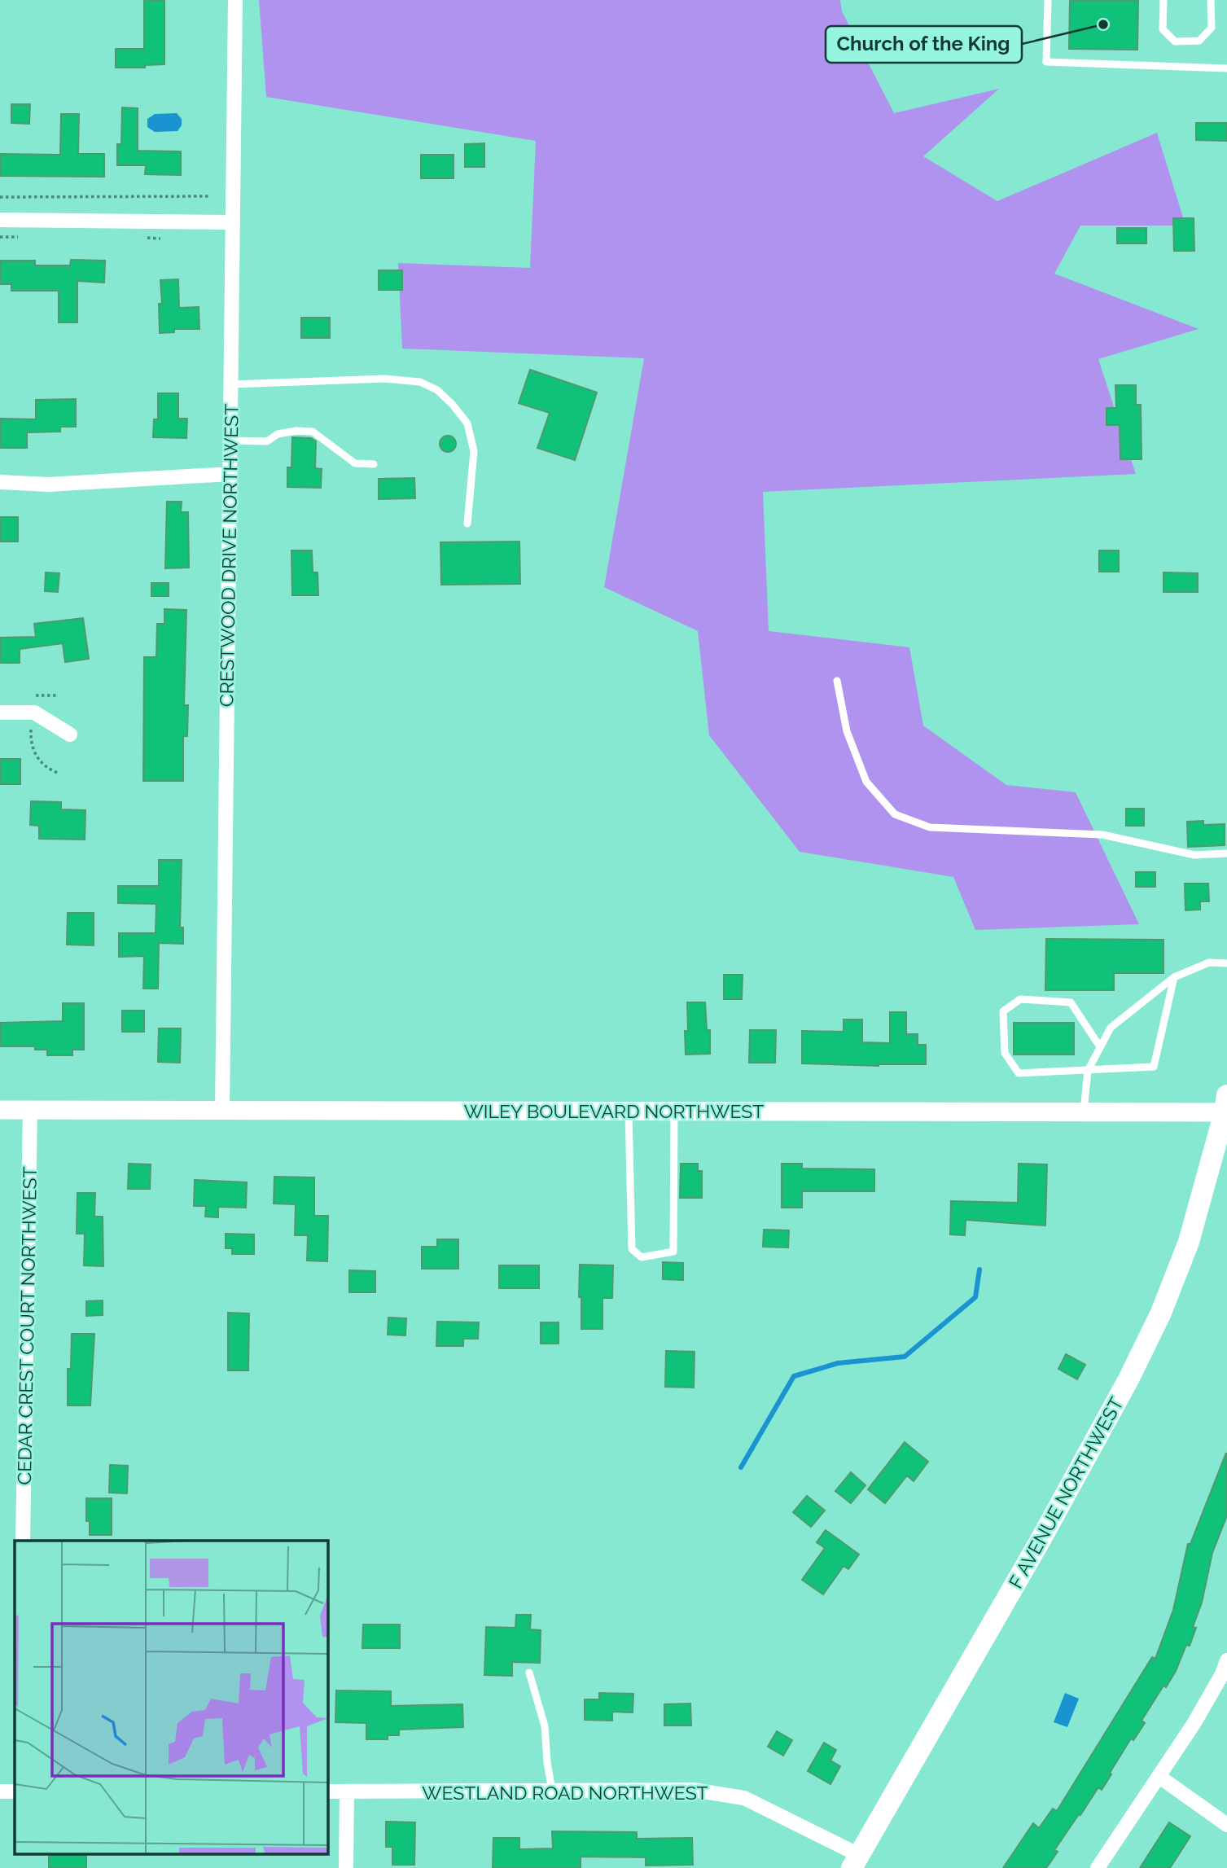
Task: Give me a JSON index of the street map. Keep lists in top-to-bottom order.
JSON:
{
  "streets": {
    "main road": ["F AVENUE NORTHWEST"],
    "street": [
      "CRESTWOOD DRIVE NORTHWEST",
      "WILEY BOULEVARD NORTHWEST",
      "CEDAR CREST COURT NORTHWEST",
      "WESTLAND ROAD NORTHWEST"
    ]
  },
  "crossings": [
    ["CRESTWOOD DRIVE NORTHWEST", "WILEY BOULEVARD NORTHWEST"],
    ["WILEY BOULEVARD NORTHWEST", "CEDAR CREST COURT NORTHWEST"],
    ["WILEY BOULEVARD NORTHWEST", "F AVENUE NORTHWEST"],
    ["F AVENUE NORTHWEST", "WESTLAND ROAD NORTHWEST"]
  ],
  "places": ["Church of the King"]
}
